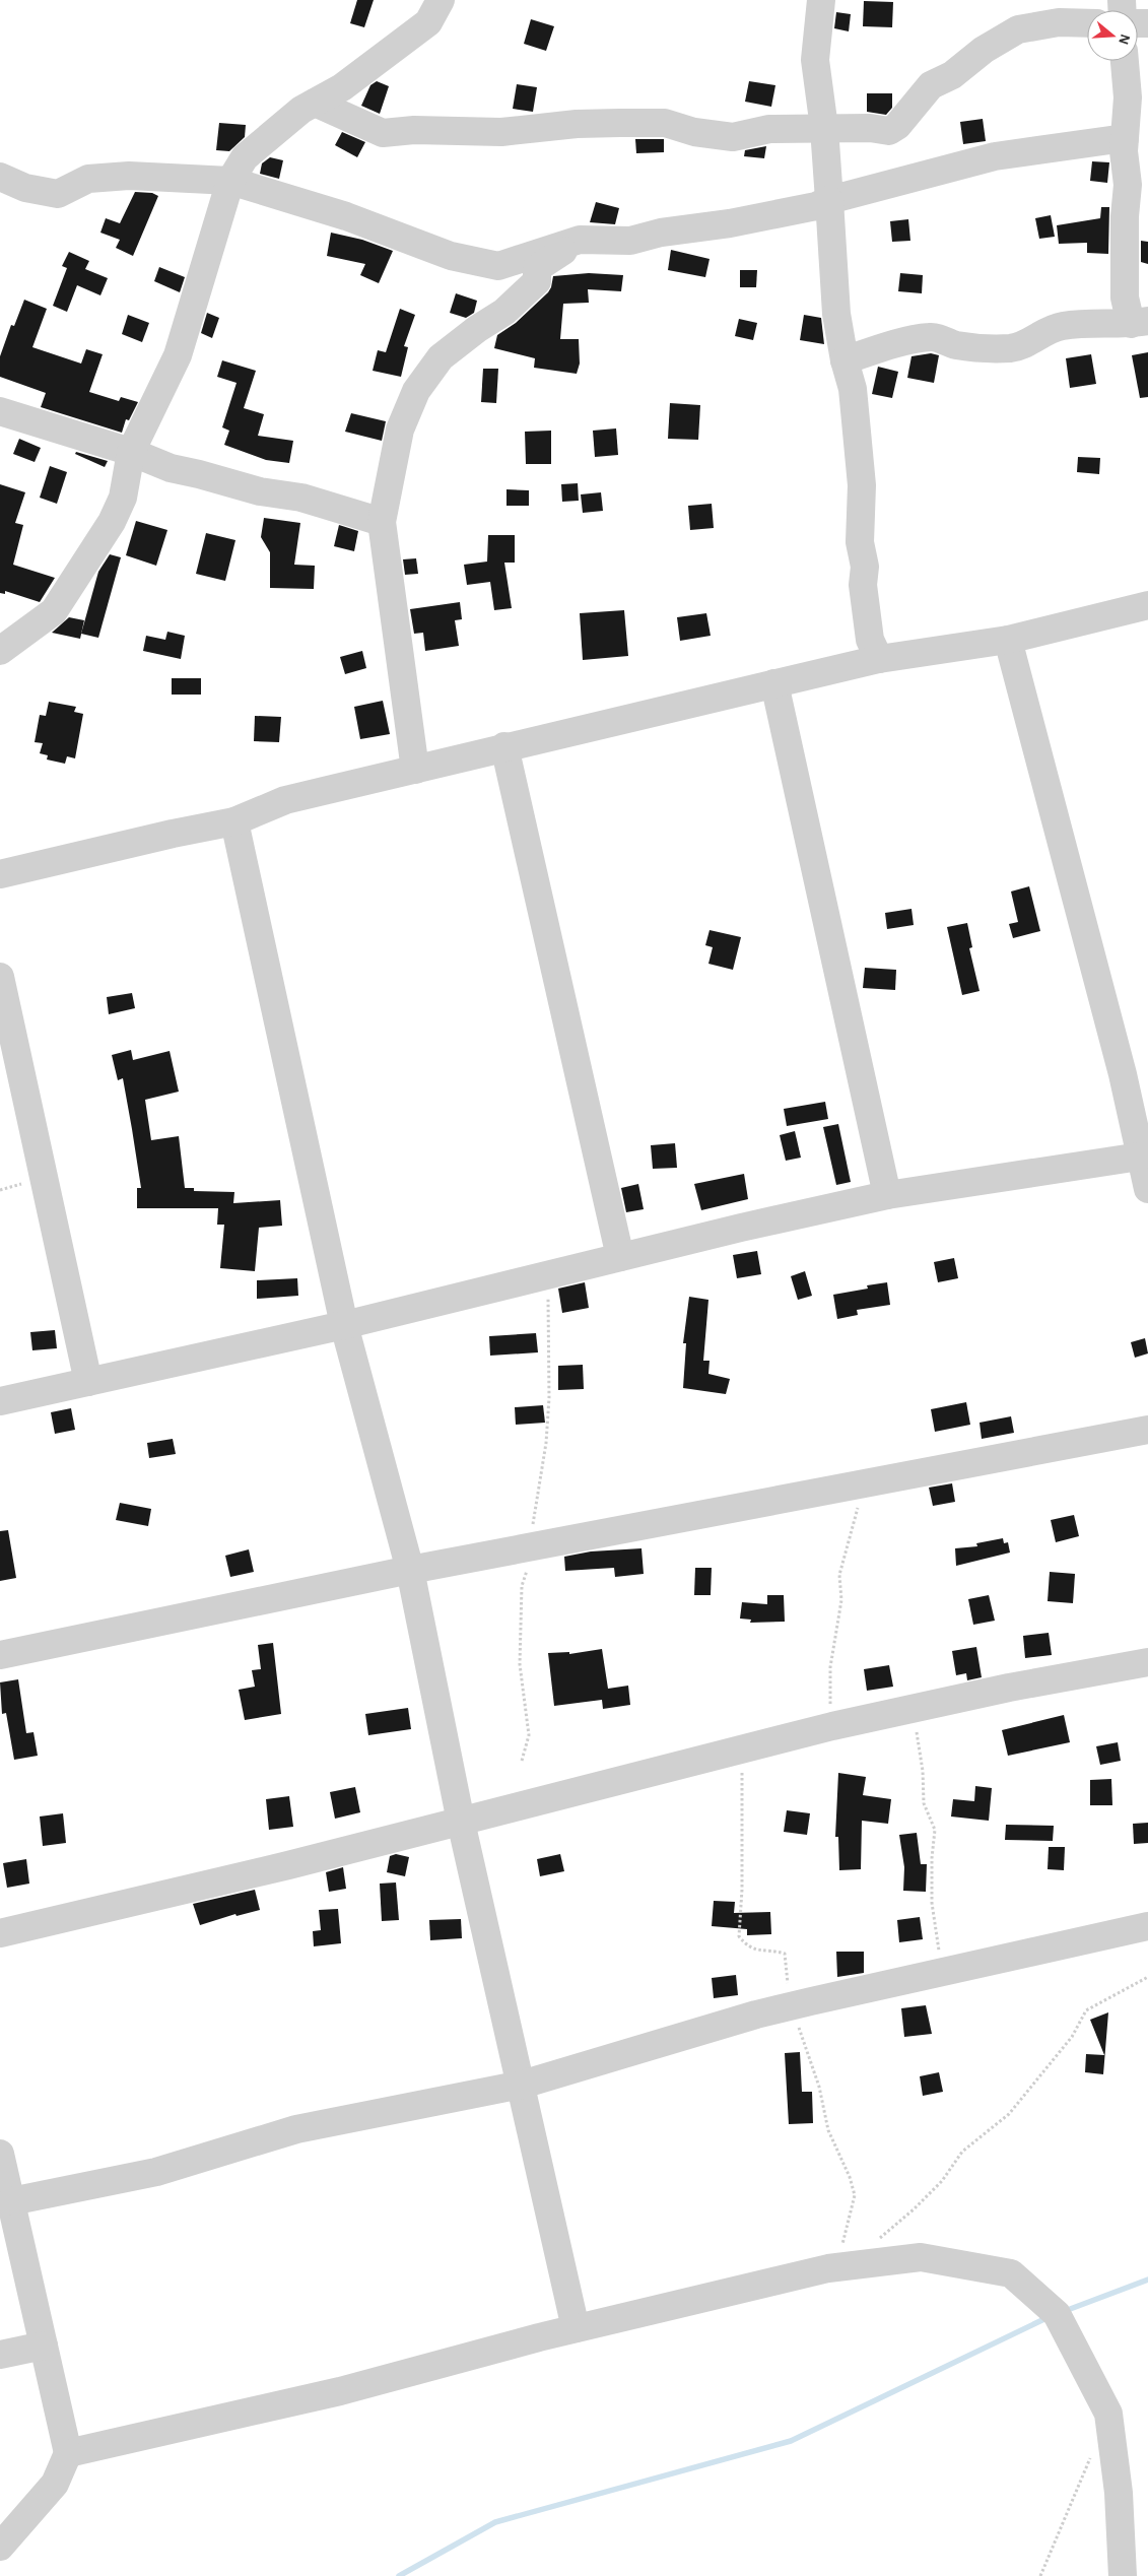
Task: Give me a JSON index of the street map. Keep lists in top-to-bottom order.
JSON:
{
  "north": "right"
}
